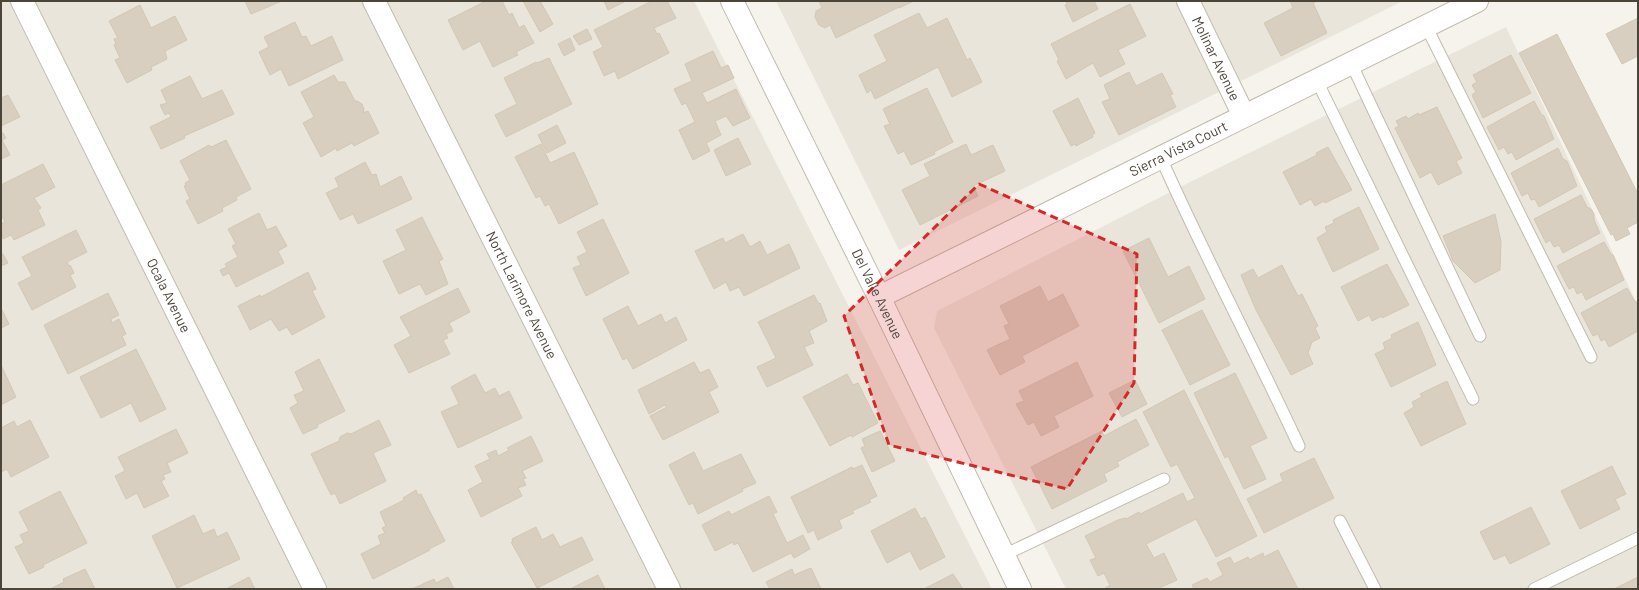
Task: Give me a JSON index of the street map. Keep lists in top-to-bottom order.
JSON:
{
  "streets": {
    "street": [
      "Molinar Avenue",
      "Sierra Vista Court",
      "Del Valle Avenue",
      "Ocala Avenue",
      "North Larimore Avenue"
    ]
  },
  "crossings": [
    ["Molinar Avenue", "Sierra Vista Court"],
    ["Sierra Vista Court", "Del Valle Avenue"]
  ]
}
